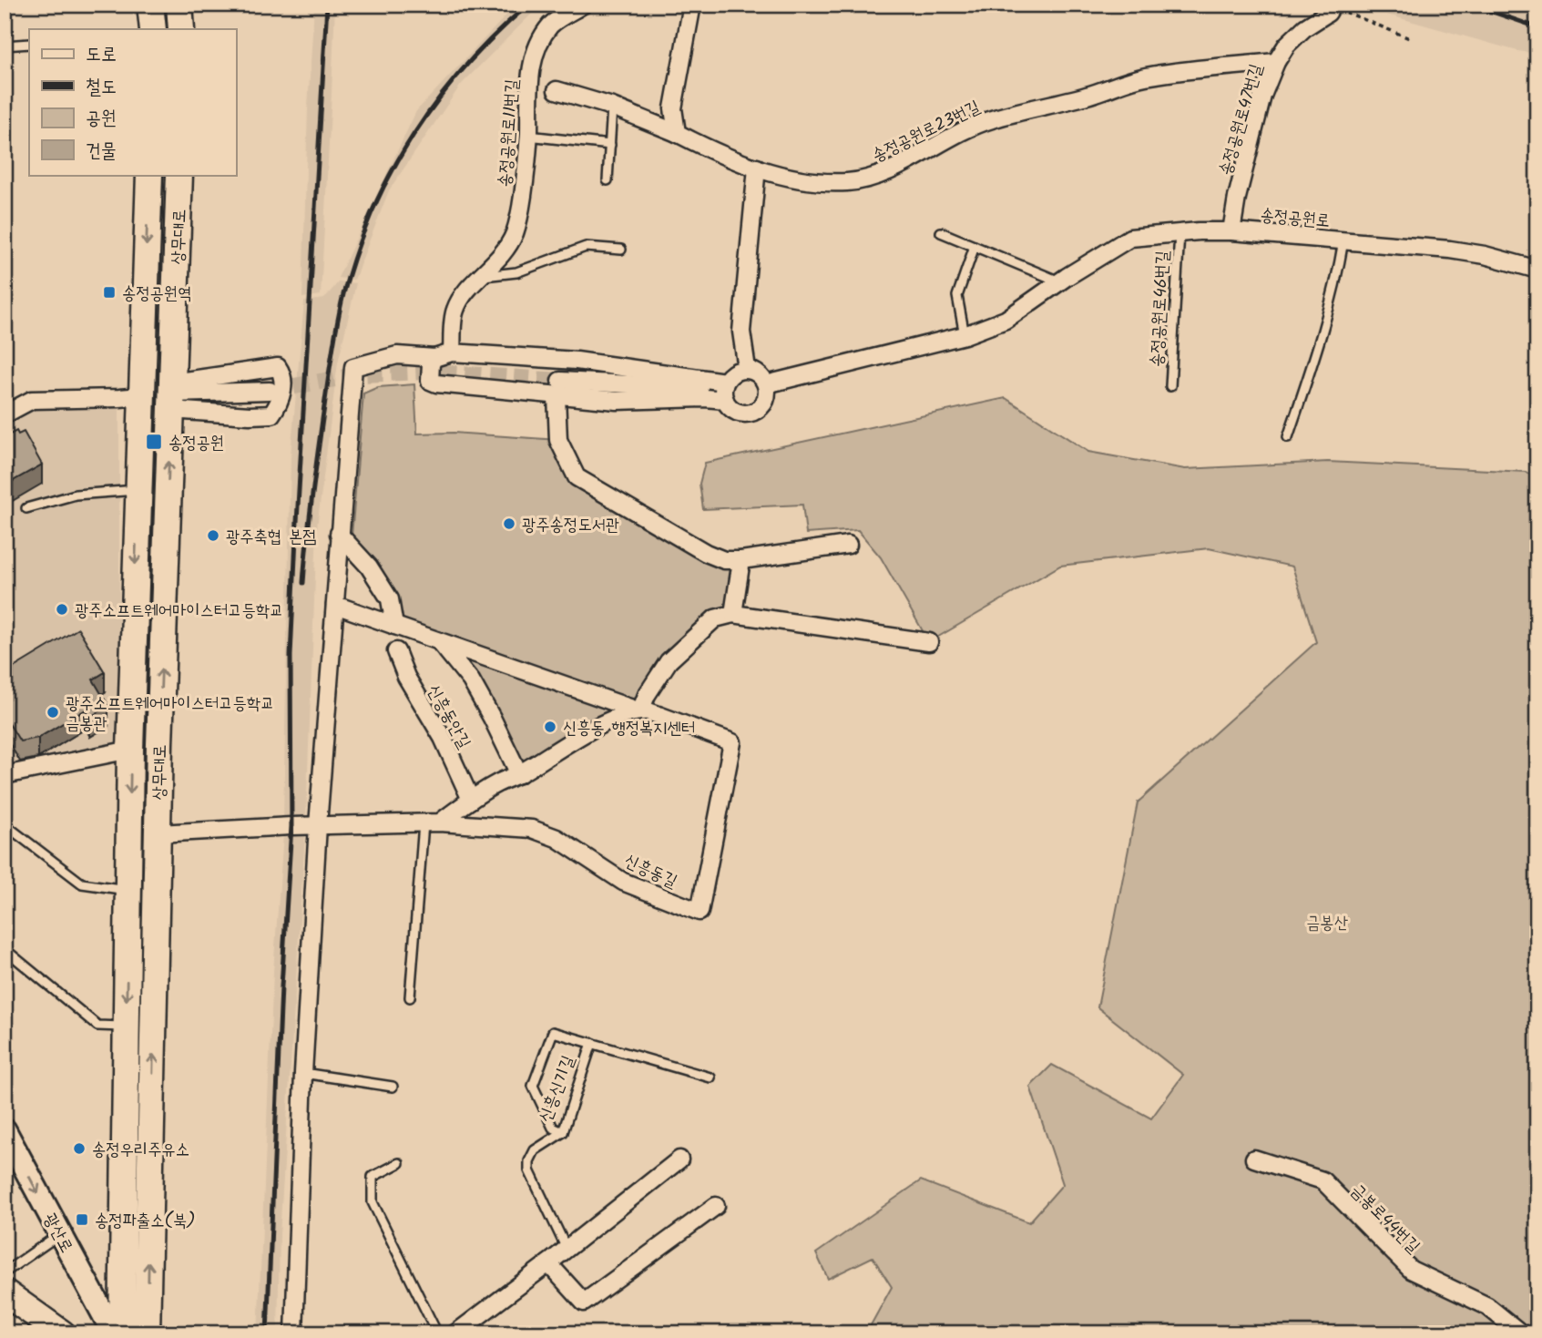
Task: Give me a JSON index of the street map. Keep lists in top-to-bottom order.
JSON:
{
  "streets": {
    "main road": ["상무대로", "광산로"],
    "street": [
      "송정공원로47번길",
      "송정공원로23번길",
      "송정공원로11번길",
      "송정공원로",
      "신흥동안길",
      "신흥동길",
      "금봉로44번길"
    ],
    "lane": ["송정공원로46번길", "신흥신기길"]
  },
  "crossings": [
    ["송정공원로47번길", "송정공원로23번길"],
    ["송정공원로47번길", "송정공원로"],
    ["송정공원로", "송정공원로46번길"],
    ["상무대로", "신흥동길"]
  ],
  "one_way": ["광산로"],
  "parks": ["금봉산"],
  "places": {
    "transit": ["송정공원역", "송정공원", "송정파출소(북)"],
    "other": [
      "광주송정도서관",
      "광주축협 본점",
      "광주소프트웨어마이스터고등학교",
      "광주소프트웨어마이스터고등학교 금봉관",
      "신흥동 행정복지센터",
      "송정우리주유소"
    ]
  },
  "legend": [
    "도로",
    "철도",
    "공원",
    "건물"
  ]
}
